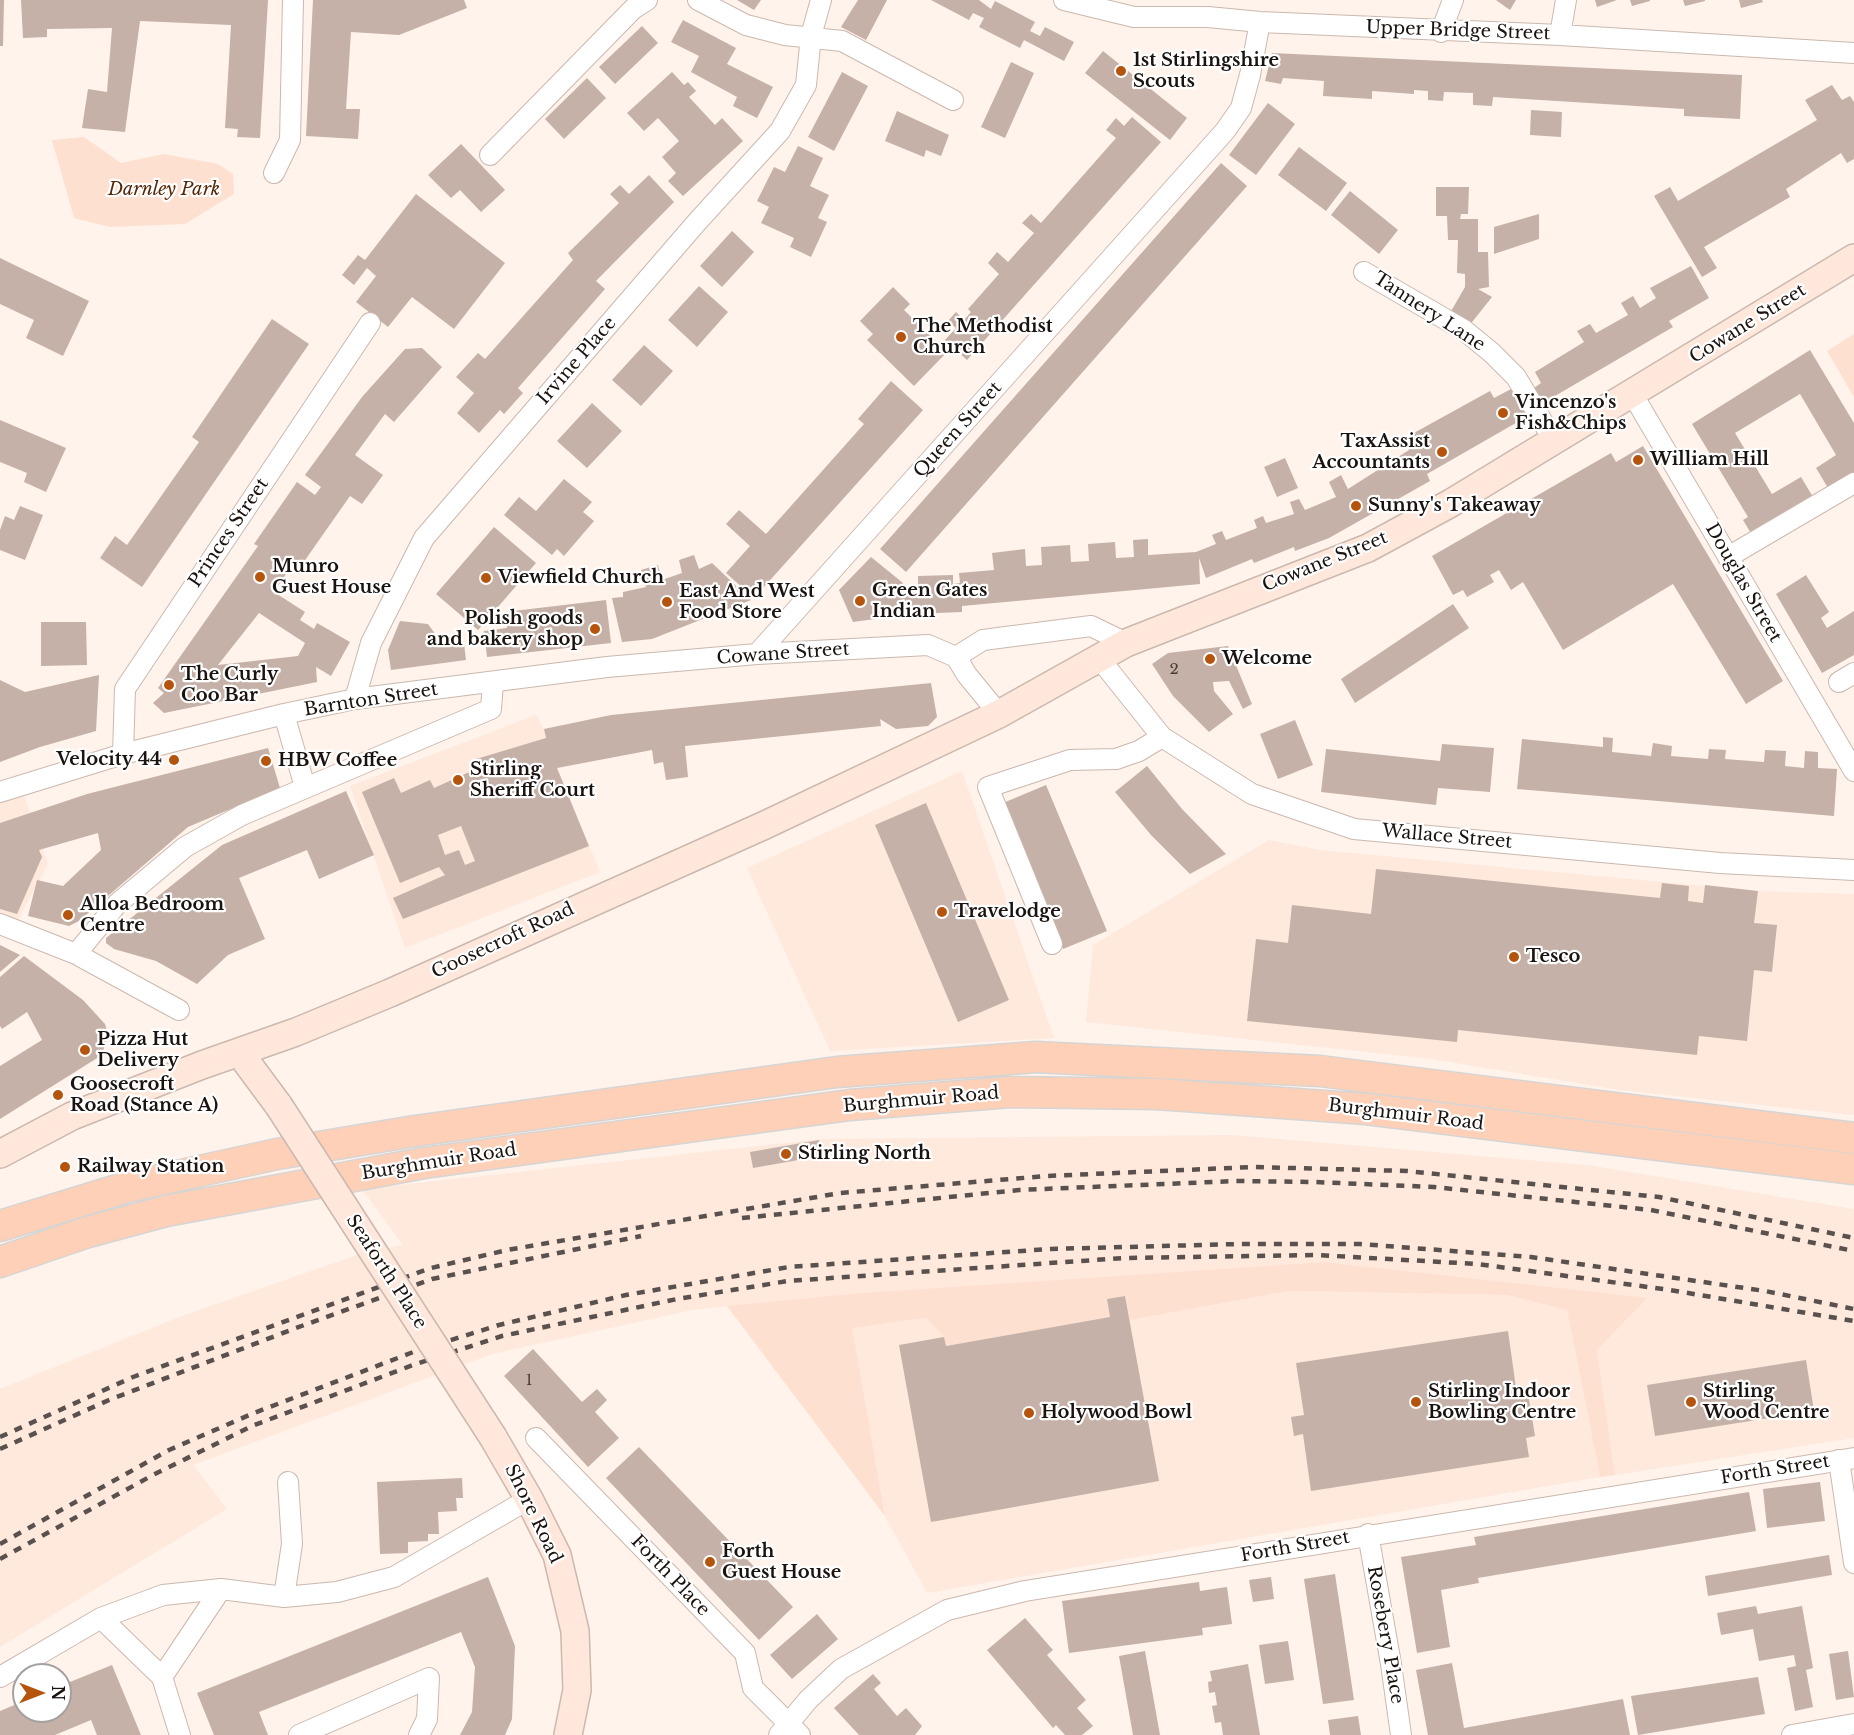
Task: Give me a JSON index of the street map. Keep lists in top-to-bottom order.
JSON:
{
  "streets": {
    "main road": [
      "Cowane Street",
      "Goosecroft Road",
      "Burghmuir Road",
      "Seaforth Place",
      "Shore Road"
    ],
    "street": [
      "Upper Bridge Street",
      "Tannery Lane",
      "Irvine Place",
      "Queen Street",
      "Princes Street",
      "Douglas Street",
      "Barnton Street",
      "Wallace Street",
      "Forth Street",
      "Forth Place",
      "Rosebery Place"
    ]
  },
  "crossings": [
    ["Upper Bridge Street", "Queen Street"],
    ["Tannery Lane", "Cowane Street"],
    ["Cowane Street", "Queen Street"],
    ["Cowane Street", "Douglas Street"],
    ["Cowane Street", "Barnton Street"],
    ["Cowane Street", "Wallace Street"],
    ["Cowane Street", "Goosecroft Road"],
    ["Irvine Place", "Barnton Street"],
    ["Princes Street", "Barnton Street"],
    ["Goosecroft Road", "Seaforth Place"],
    ["Seaforth Place", "Shore Road"],
    ["Forth Street", "Forth Place"],
    ["Forth Street", "Rosebery Place"]
  ],
  "parks": ["Darnley Park"],
  "places": [
    "1st Stirlingshire Scouts",
    "The Methodist Church",
    "Vincenzo's Fish&Chips",
    "TaxAssist Accountants",
    "William Hill",
    "Sunny's Takeaway",
    "Munro Guest House",
    "Viewfield Church",
    "Green Gates Indian",
    "East And West Food Store",
    "Polish goods and bakery shop",
    "Welcome",
    "The Curly Coo Bar",
    "Velocity 44",
    "HBW Coffee",
    "Stirling Sheriff Court",
    "Travelodge",
    "Alloa Bedroom Centre",
    "Tesco",
    "Pizza Hut Delivery",
    "Goosecroft Road (Stance A)",
    "Stirling North",
    "Railway Station",
    "Stirling Indoor Bowling Centre",
    "Stirling Wood Centre",
    "Holywood Bowl",
    "Forth Guest House"
  ],
  "house_numbers": ["2", "1"],
  "north": "right"
}
